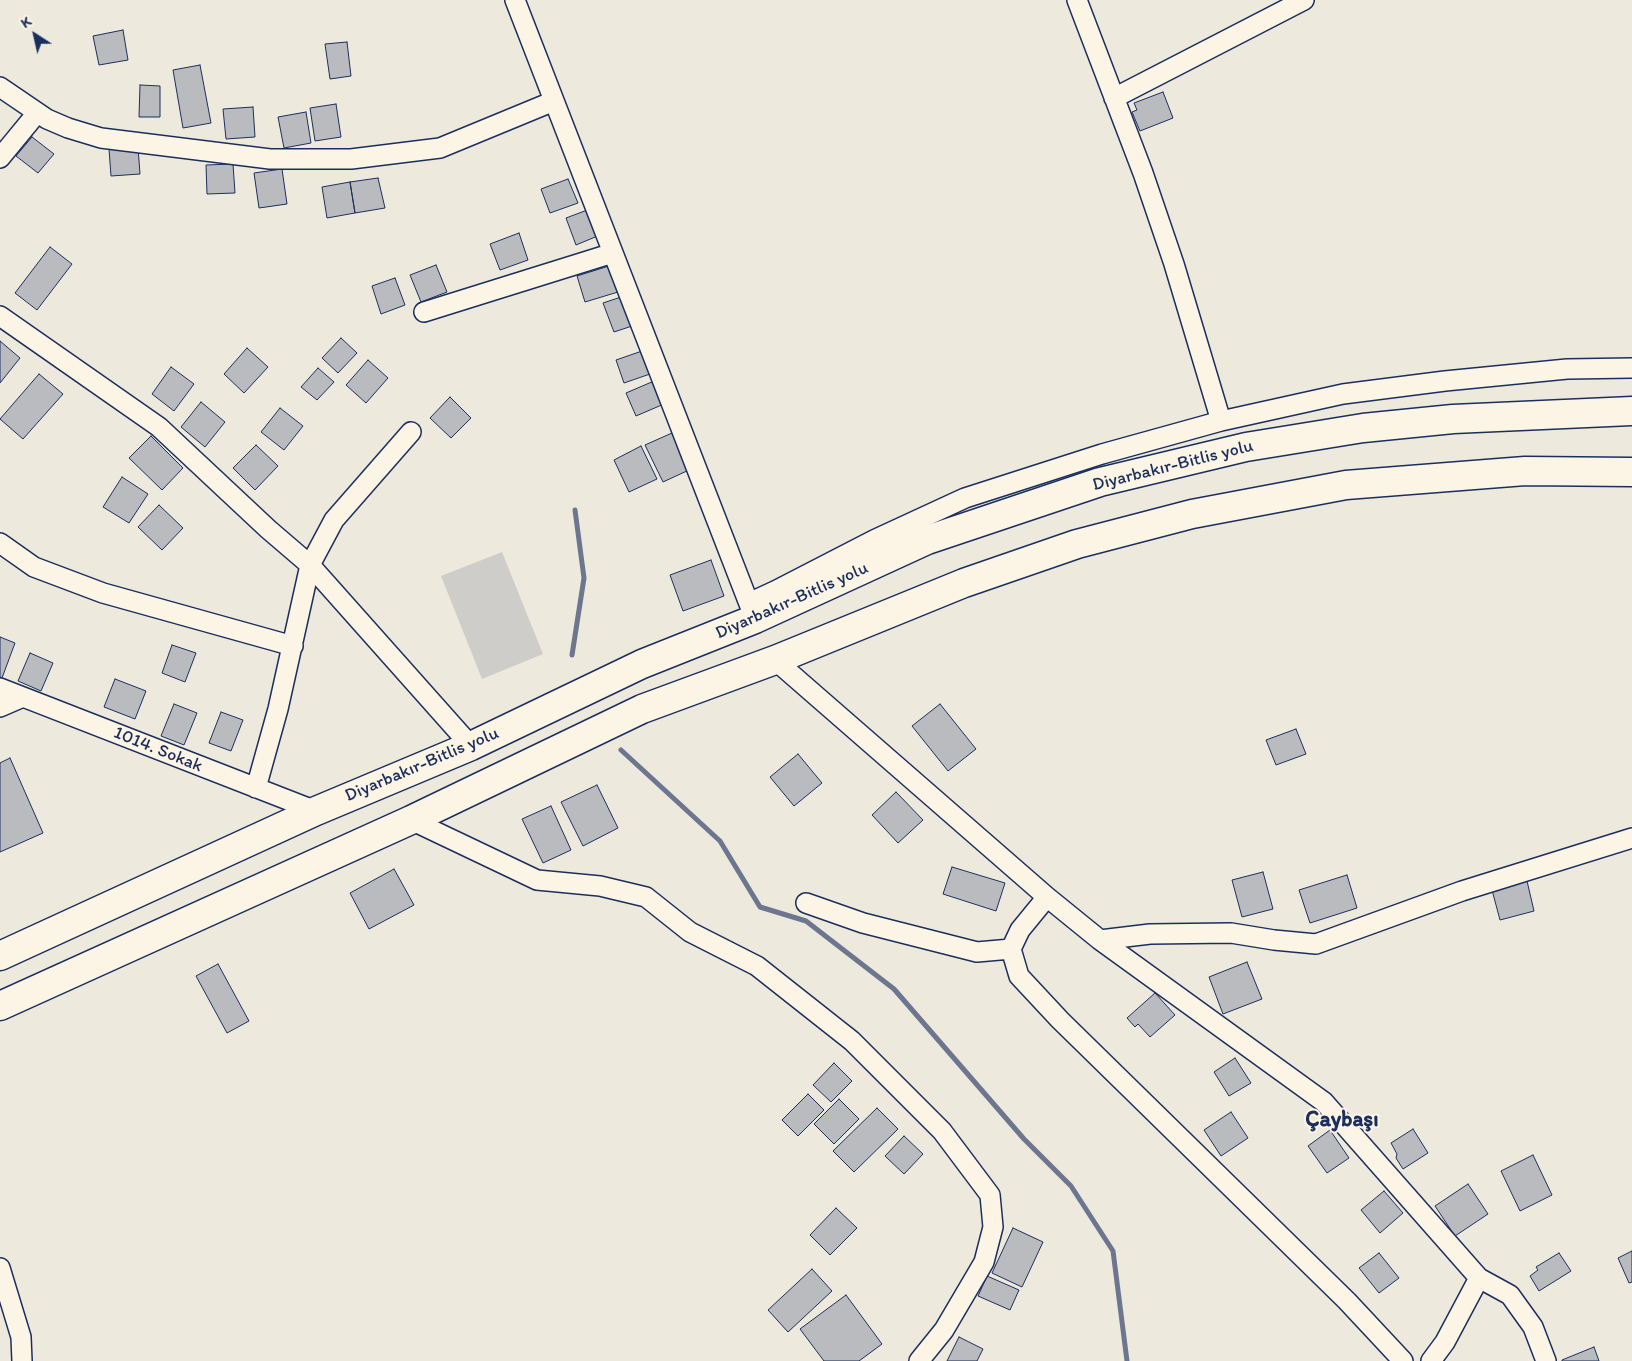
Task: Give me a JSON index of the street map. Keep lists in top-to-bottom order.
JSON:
{
  "streets": {
    "highway": ["Diyarbakır-Bitlis yolu"],
    "street": ["1014. Sokak"]
  },
  "crossings": [
    ["Diyarbakır-Bitlis yolu", "1014. Sokak"]
  ],
  "districts": ["Çaybaşı"],
  "north": "top left"
}
